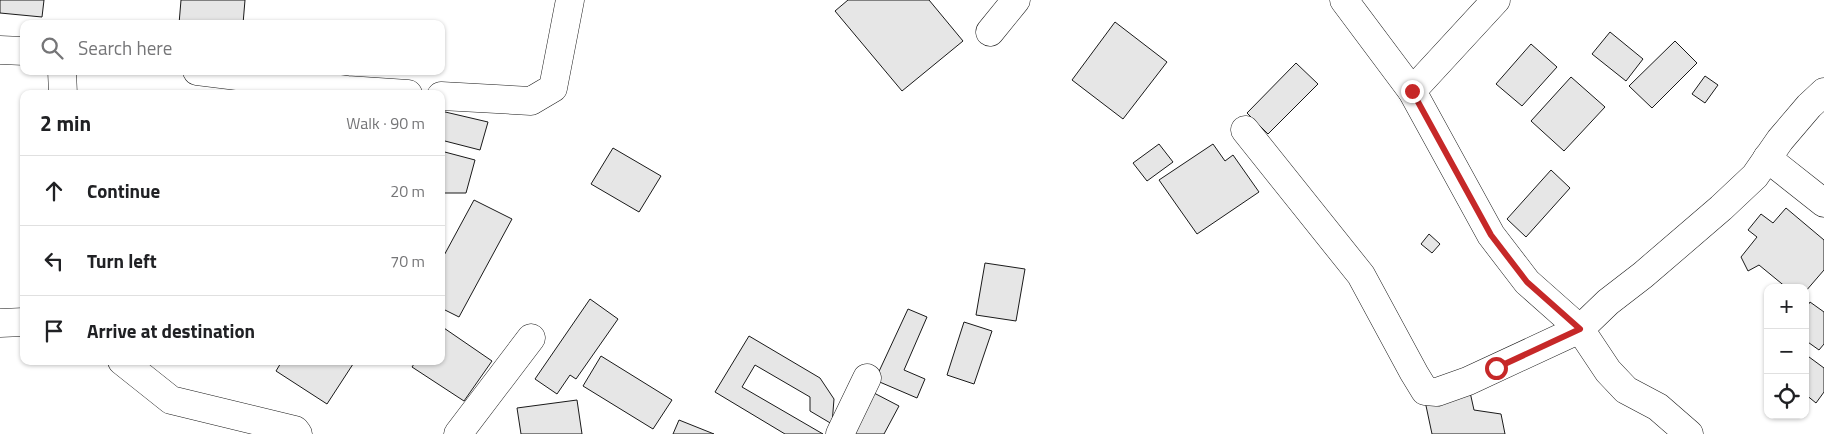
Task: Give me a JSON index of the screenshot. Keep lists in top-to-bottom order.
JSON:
{
  "page": {
    "search": "Search here",
    "heading": ["2 min", "Walk · 90 m"],
    "list": [
      ["Continue", "20 m"],
      ["Turn left", "70 m"],
      "Arrive at destination"
    ],
    "map_buttons": ["+", "−"]
  }
}
